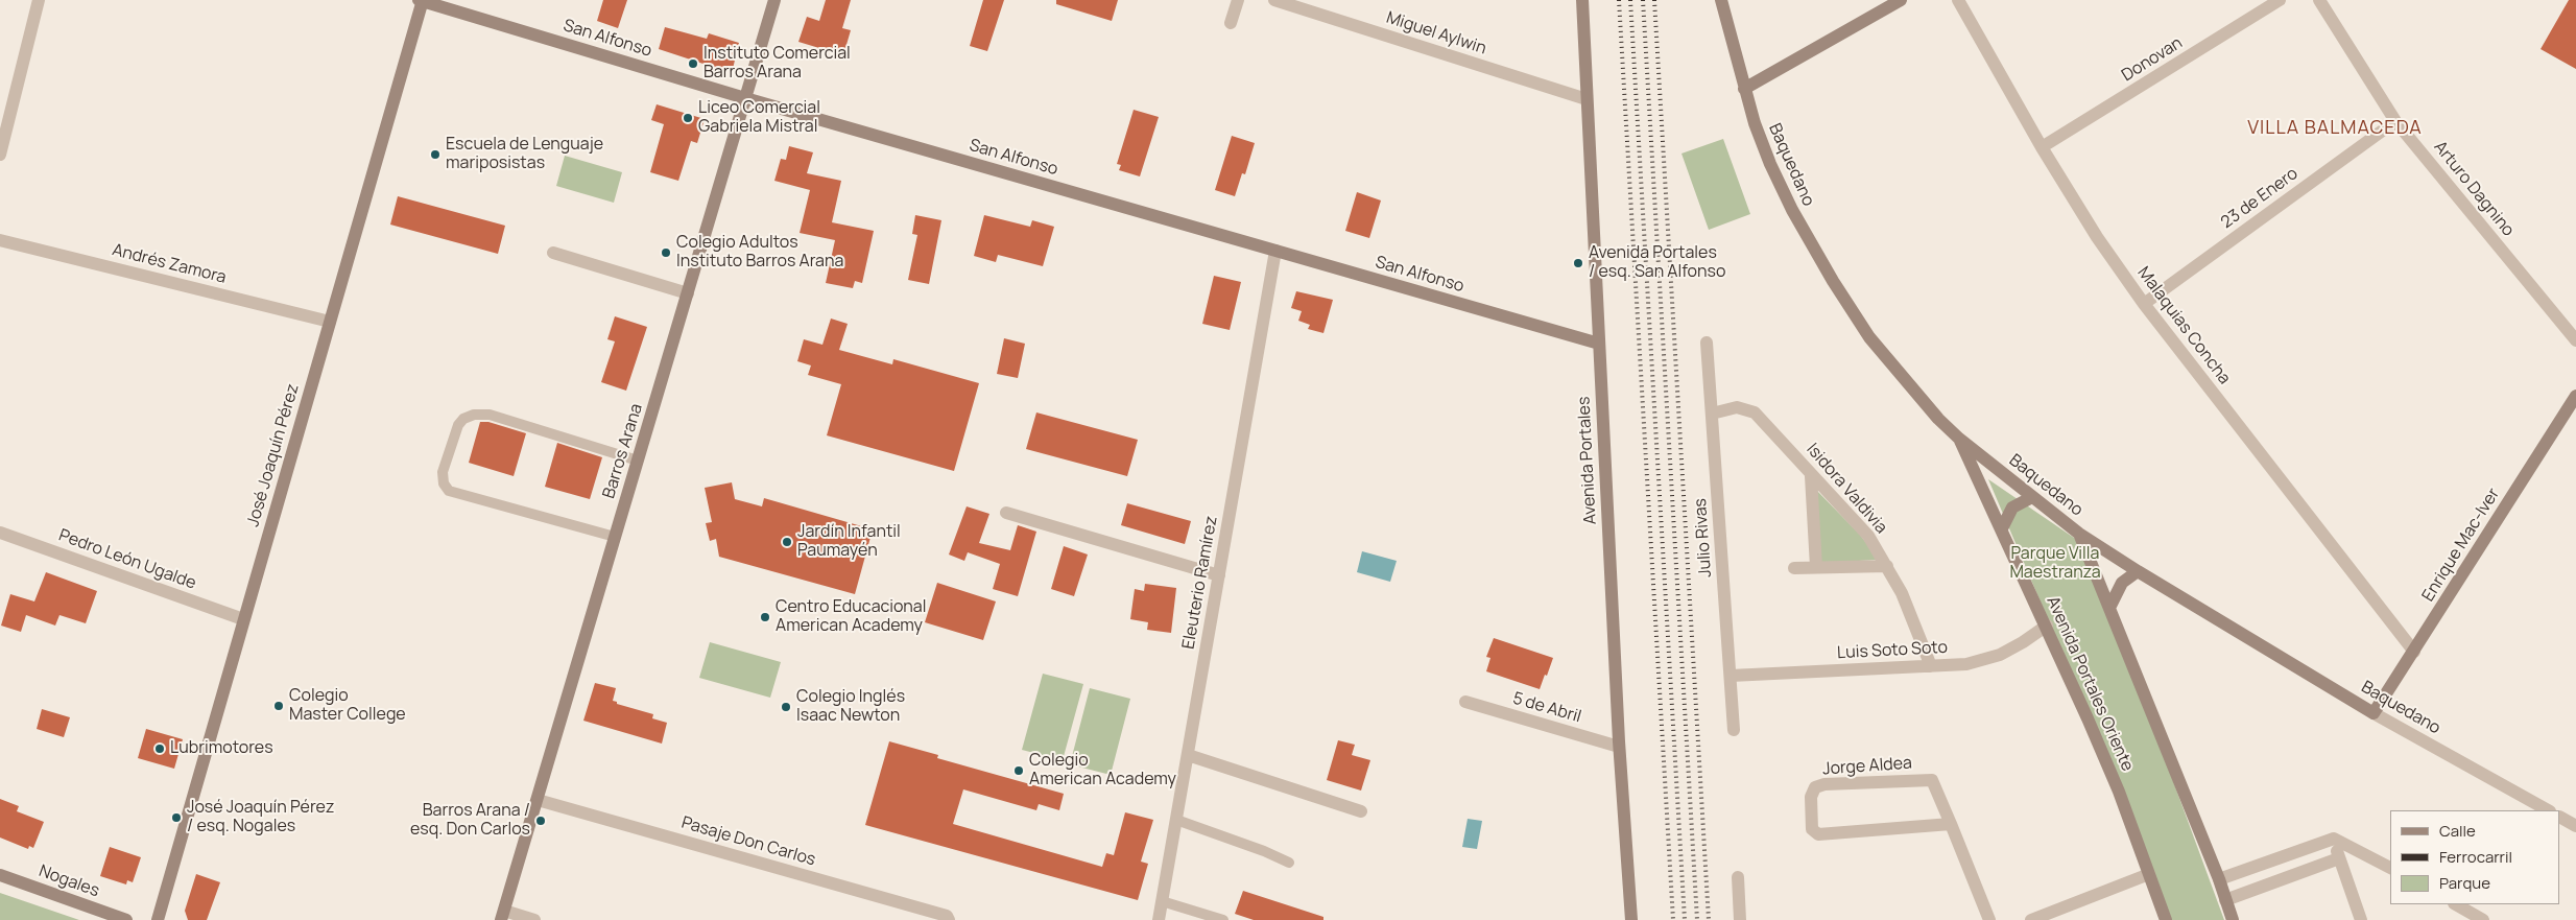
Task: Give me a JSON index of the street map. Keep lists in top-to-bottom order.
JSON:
{
  "streets": {
    "street": [
      "Miguel Aylwin",
      "San Alfonso",
      "Donovan",
      "Baquedano",
      "Arturo Dagnino",
      "23 de Enero",
      "Andrés Zamora",
      "Malaquias Concha",
      "Barros Arana",
      "José Joaquín Pérez",
      "Avenida Portales",
      "Isidora Valdivia",
      "Julio Rivas",
      "Enrique Mac-Iver",
      "Pedro León Ugalde",
      "Eleuterio Ramírez",
      "Luis Soto Soto",
      "Avenida Portales Oriente",
      "5 de Abril",
      "Jorge Aldea",
      "Pasaje Don Carlos",
      "Nogales"
    ]
  },
  "crossings": [
    ["Miguel Aylwin", "Avenida Portales"],
    ["San Alfonso", "Barros Arana"],
    ["San Alfonso", "José Joaquín Pérez"],
    ["San Alfonso", "Avenida Portales"],
    ["San Alfonso", "Eleuterio Ramírez"],
    ["Donovan", "Malaquias Concha"],
    ["Baquedano", "Enrique Mac-Iver"],
    ["Baquedano", "Avenida Portales Oriente"],
    ["Arturo Dagnino", "23 de Enero"],
    ["23 de Enero", "Malaquias Concha"],
    ["Andrés Zamora", "José Joaquín Pérez"],
    ["Malaquias Concha", "Enrique Mac-Iver"],
    ["Barros Arana", "Pasaje Don Carlos"],
    ["José Joaquín Pérez", "Pedro León Ugalde"],
    ["Avenida Portales", "5 de Abril"],
    ["Isidora Valdivia", "Julio Rivas"],
    ["Isidora Valdivia", "Luis Soto Soto"],
    ["Julio Rivas", "Luis Soto Soto"],
    ["Luis Soto Soto", "Avenida Portales Oriente"]
  ],
  "districts": ["VILLA BALMACEDA"],
  "parks": ["Parque Villa Maestranza"],
  "places": [
    "Instituto Comercial Barros Arana",
    "Liceo Comercial Gabriela Mistral",
    "Escuela de Lenguaje mariposistas",
    "Colegio Adultos Instituto Barros Arana",
    "Avenida Portales / esq. San Alfonso",
    "Jardín Infantil Paumayén",
    "Centro Educacional American Academy",
    "Colegio Master College",
    "Colegio Inglés Isaac Newton",
    "Lubrimotores",
    "Colegio American Academy",
    "José Joaquín Pérez / esq. Nogales",
    "Barros Arana / esq. Don Carlos"
  ],
  "legend": ["Calle", "Ferrocarril", "Parque"]
}
